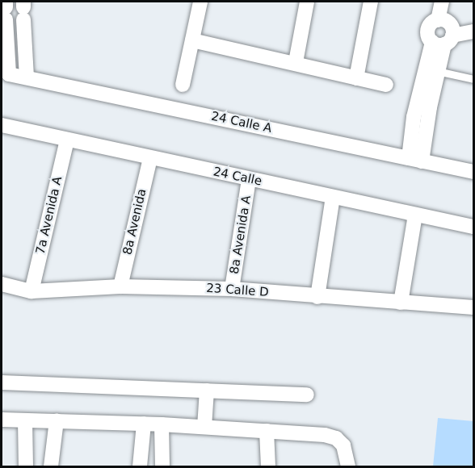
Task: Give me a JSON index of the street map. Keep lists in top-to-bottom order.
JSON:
{
  "streets": {
    "street": [
      "24 Calle A",
      "24 Calle",
      "7a Avenida A",
      "8a Avenida",
      "8a Avenida A",
      "23 Calle D"
    ]
  },
  "crossings": [
    ["24 Calle", "7a Avenida A"],
    ["24 Calle", "8a Avenida"],
    ["24 Calle", "8a Avenida A"],
    ["7a Avenida A", "23 Calle D"],
    ["8a Avenida", "23 Calle D"],
    ["8a Avenida A", "23 Calle D"]
  ]
}
